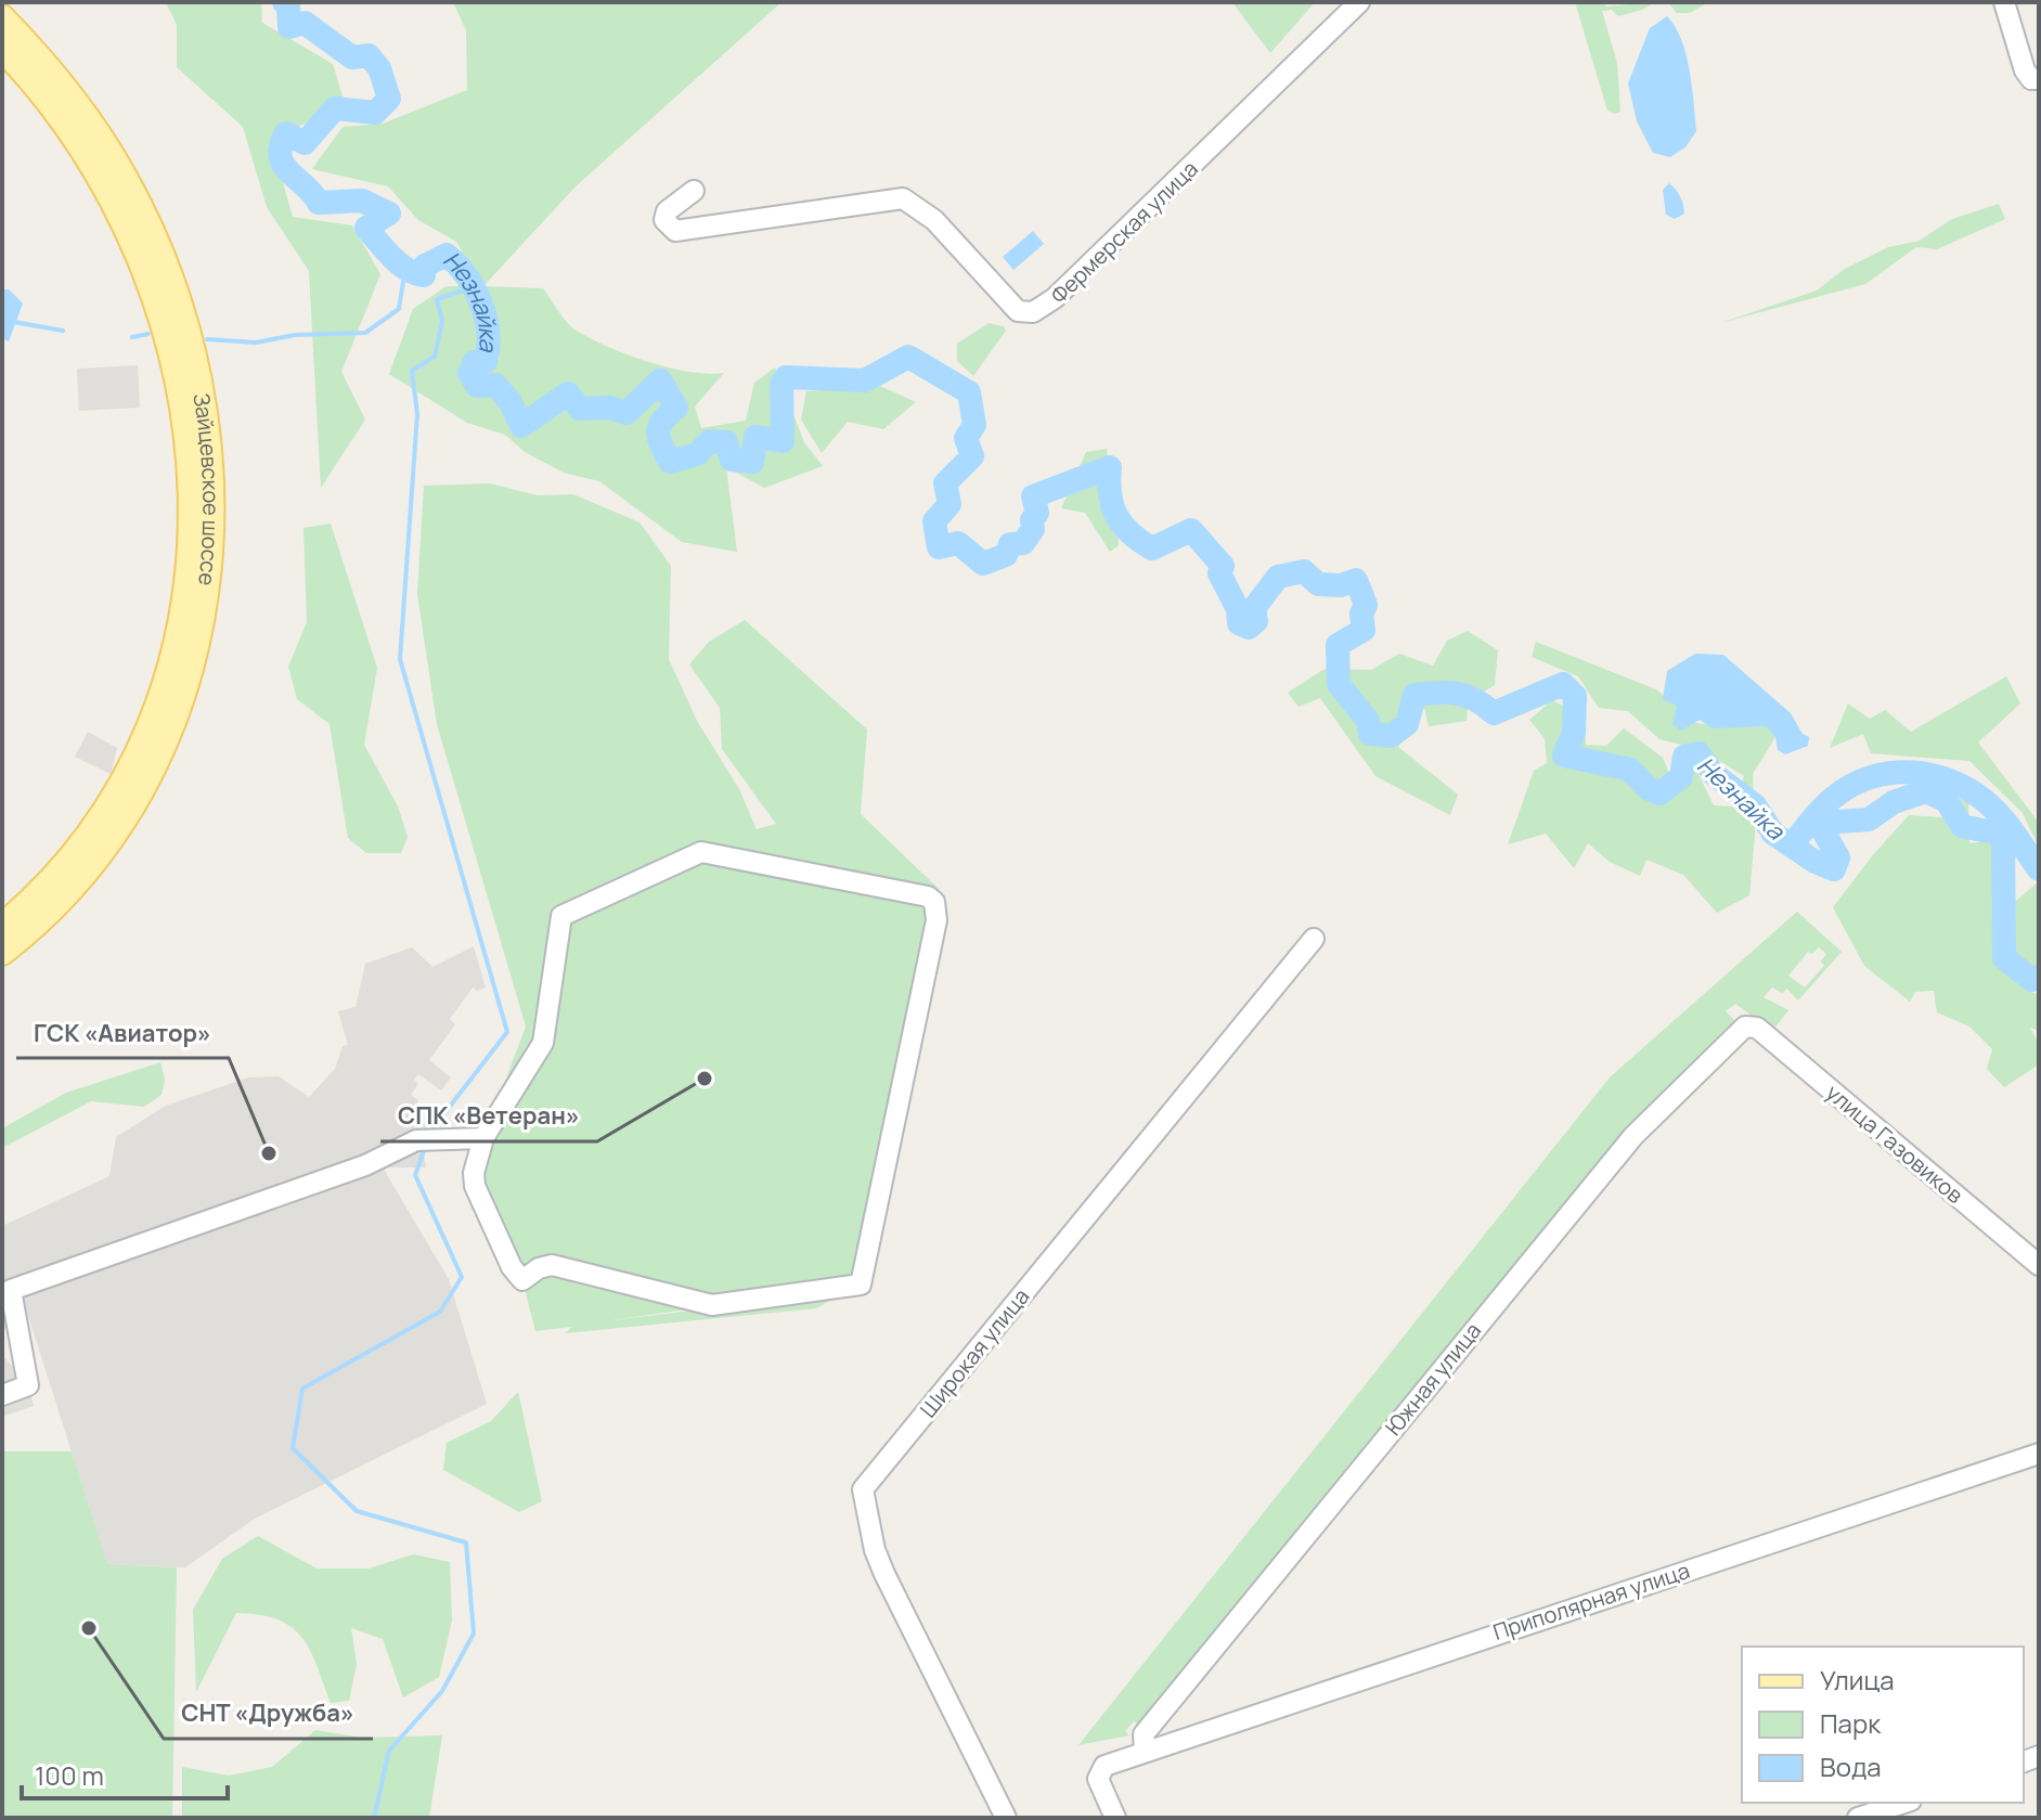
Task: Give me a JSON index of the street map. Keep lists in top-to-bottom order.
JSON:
{
  "streets": {
    "main road": ["Зайцевское шоссе"],
    "street": [
      "Фермерская улица",
      "улица Газовиков",
      "Широкая улица",
      "Южная улица",
      "Приполярная улица"
    ]
  },
  "crossings": [
    ["улица Газовиков", "Южная улица"],
    ["Южная улица", "Приполярная улица"]
  ],
  "water": ["Незнайка"],
  "places": ["СПК «Ветеран»", "ГСК «Авиатор»", "СНТ «Дружба»"],
  "legend": ["Улица", "Парк", "Вода"],
  "scale_bar": "100 m"
}
